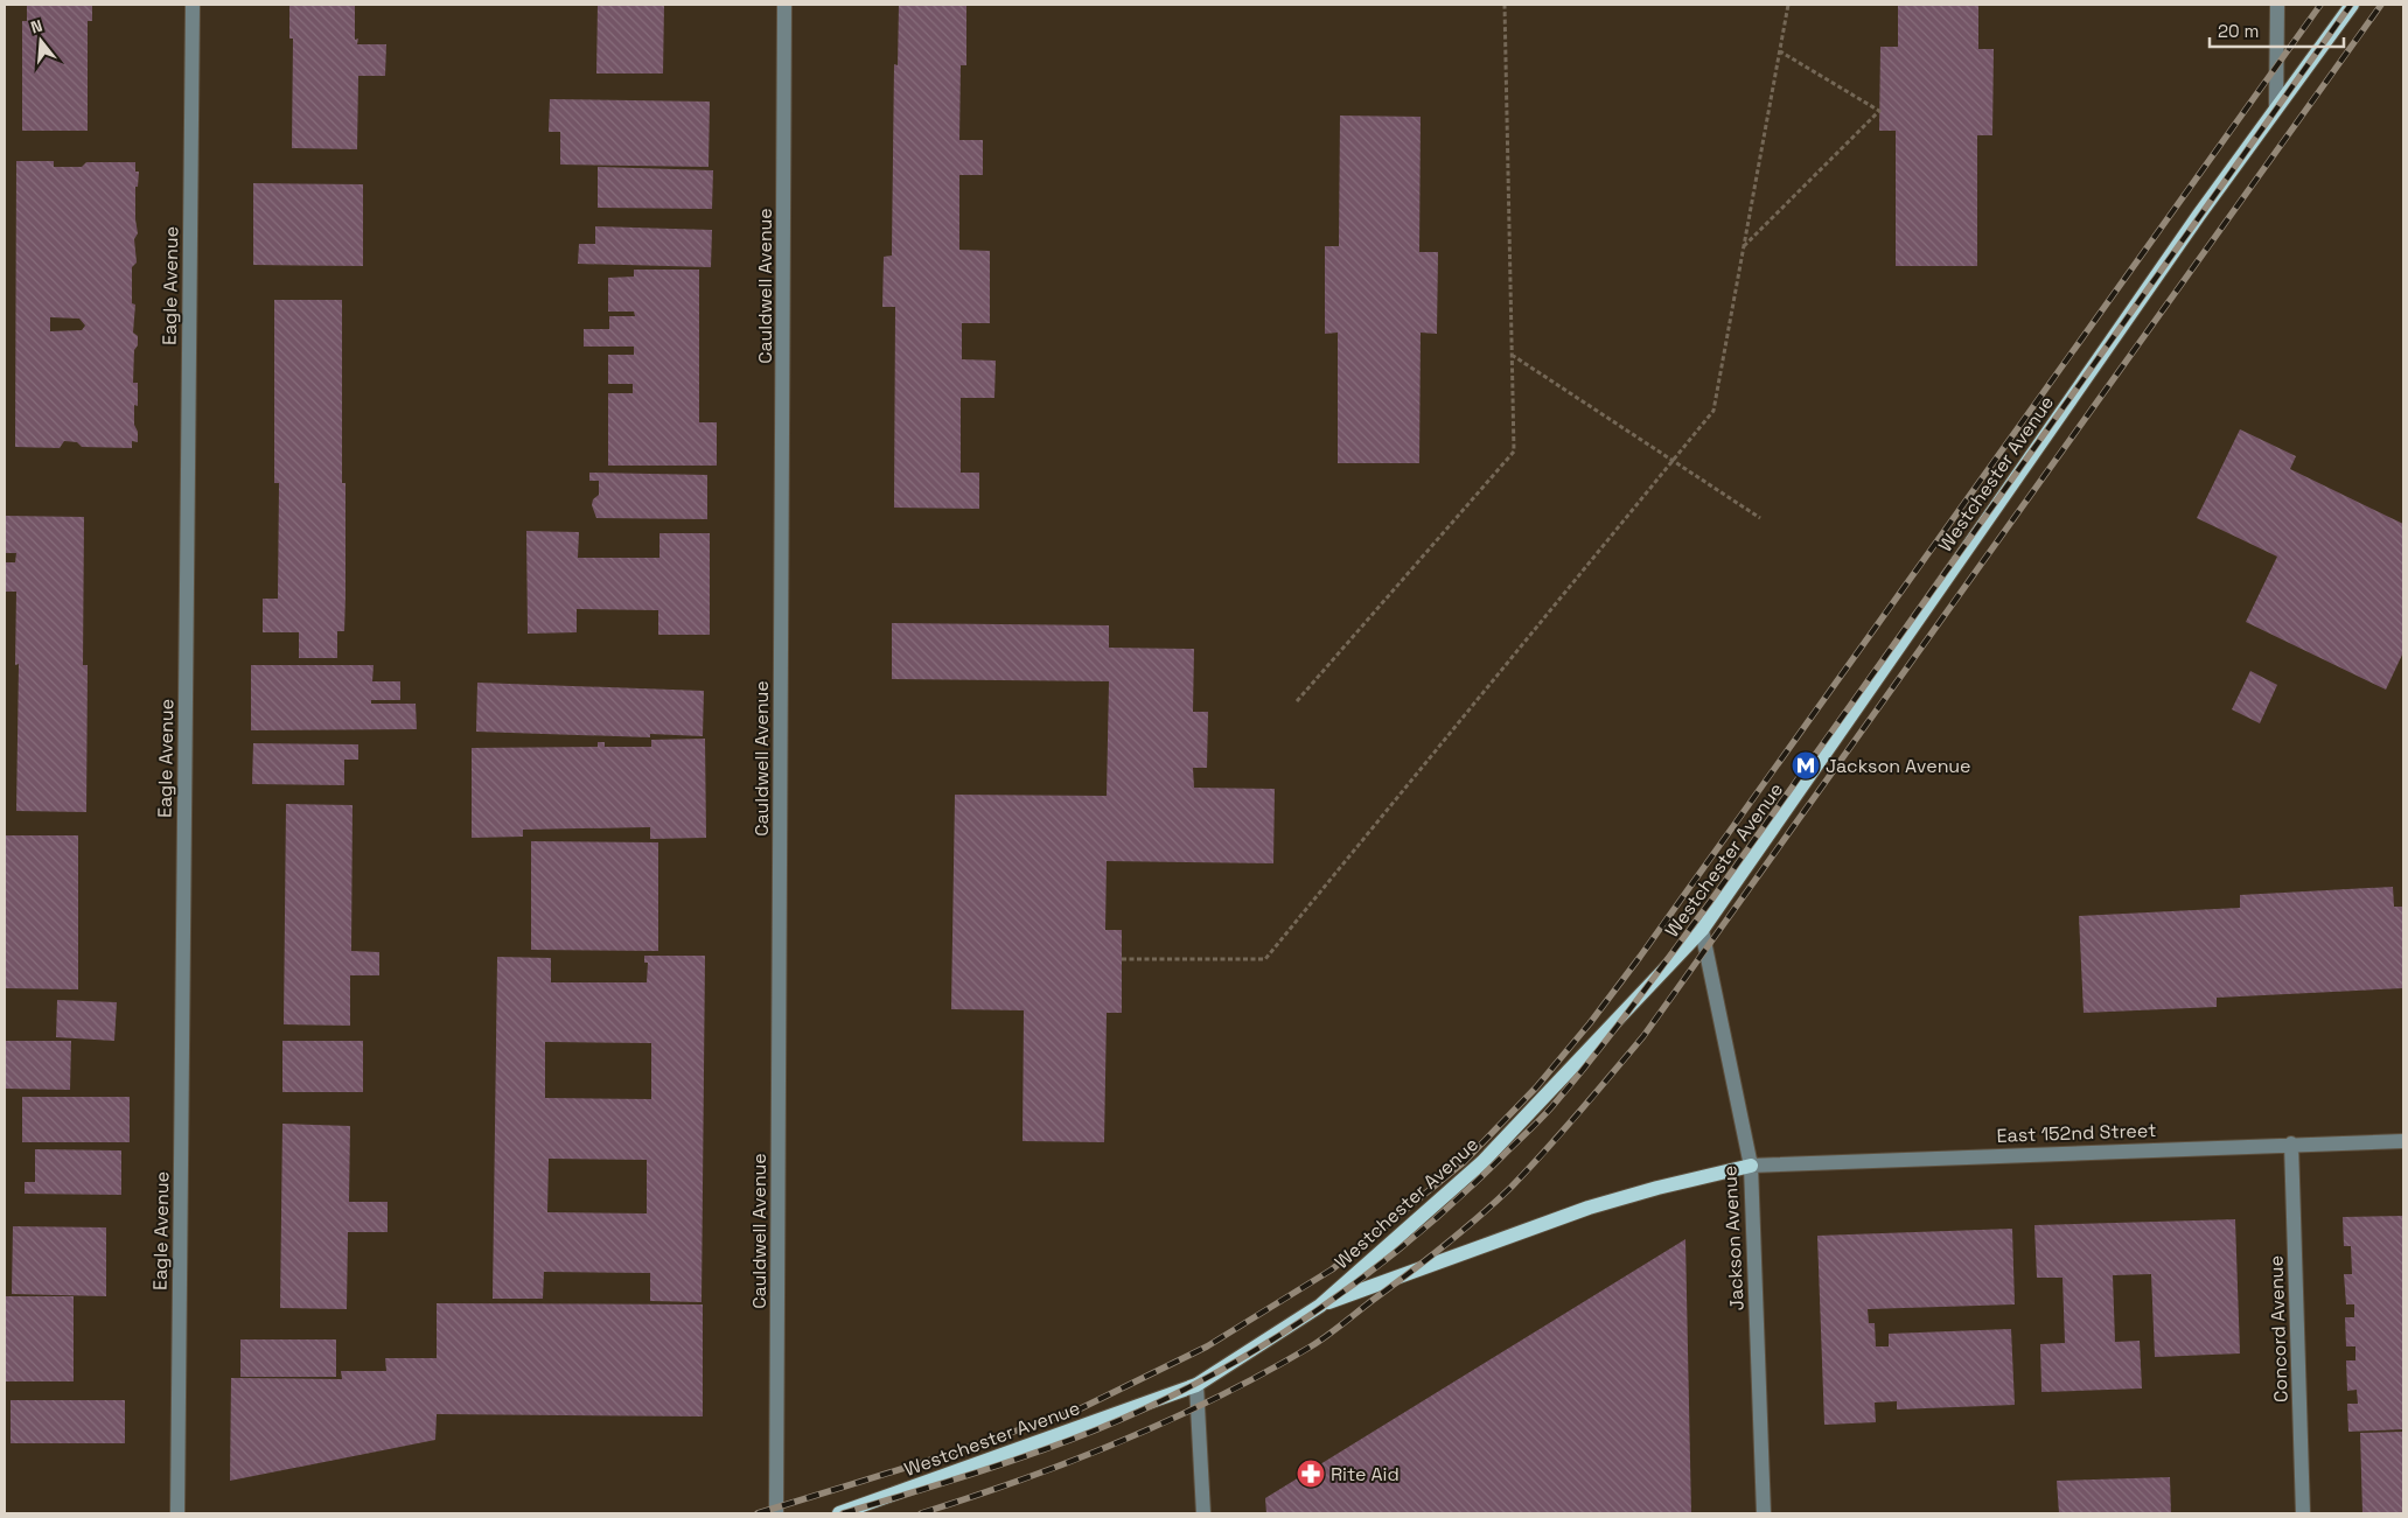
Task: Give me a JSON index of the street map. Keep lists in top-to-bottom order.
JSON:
{
  "streets": {
    "main road": ["Westchester Avenue"],
    "street": [
      "Eagle Avenue",
      "Cauldwell Avenue",
      "East 152nd Street",
      "Jackson Avenue",
      "Concord Avenue"
    ]
  },
  "crossings": [
    ["Westchester Avenue", "Jackson Avenue"],
    ["East 152nd Street", "Jackson Avenue"],
    ["East 152nd Street", "Concord Avenue"]
  ],
  "places": {
    "metro station": ["Jackson Avenue"],
    "pharmacy": ["Rite Aid"]
  },
  "scale_bar": "20 m",
  "north": "top"
}
